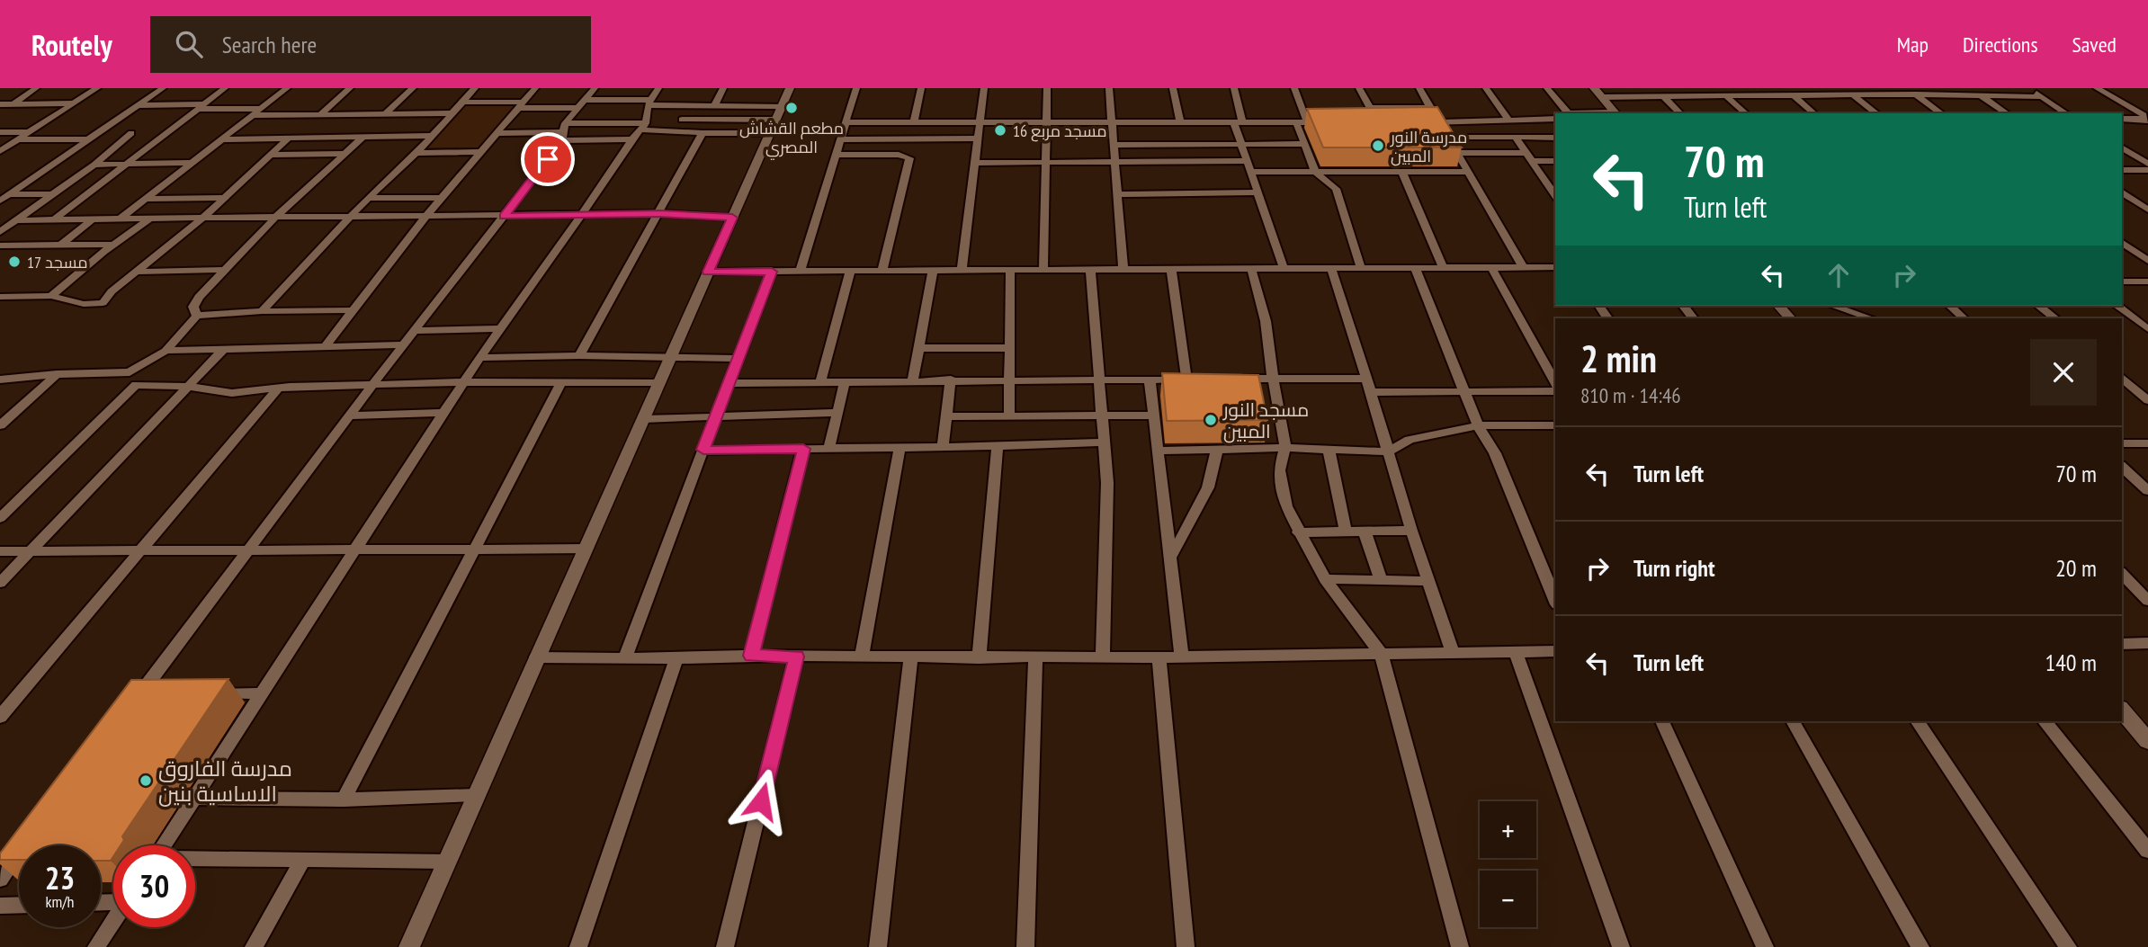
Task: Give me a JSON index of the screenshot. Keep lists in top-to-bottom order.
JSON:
{
  "places": [
    "مطعم القشاش المصري",
    "مسجد مربع 16",
    "مدرسة النور المبين",
    "مسجد 17",
    "مسجد النور المبين",
    "مدرسة الفاروق الاساسية بنين"
  ],
  "page": {
    "header": "Routely",
    "search": "Search here",
    "nav": ["Map", "Directions", "Saved"],
    "turn": ["70 m", "Turn left"],
    "heading": ["2 min", "810 m · 14:46"],
    "list": [
      {
        "name": "Turn left",
        "value": "70 m"
      },
      {
        "name": "Turn right",
        "value": "20 m"
      },
      {
        "name": "Turn left",
        "value": "140 m"
      }
    ],
    "map_buttons": ["+", "−"],
    "speed": "23 km/h",
    "limit": "30"
  }
}
